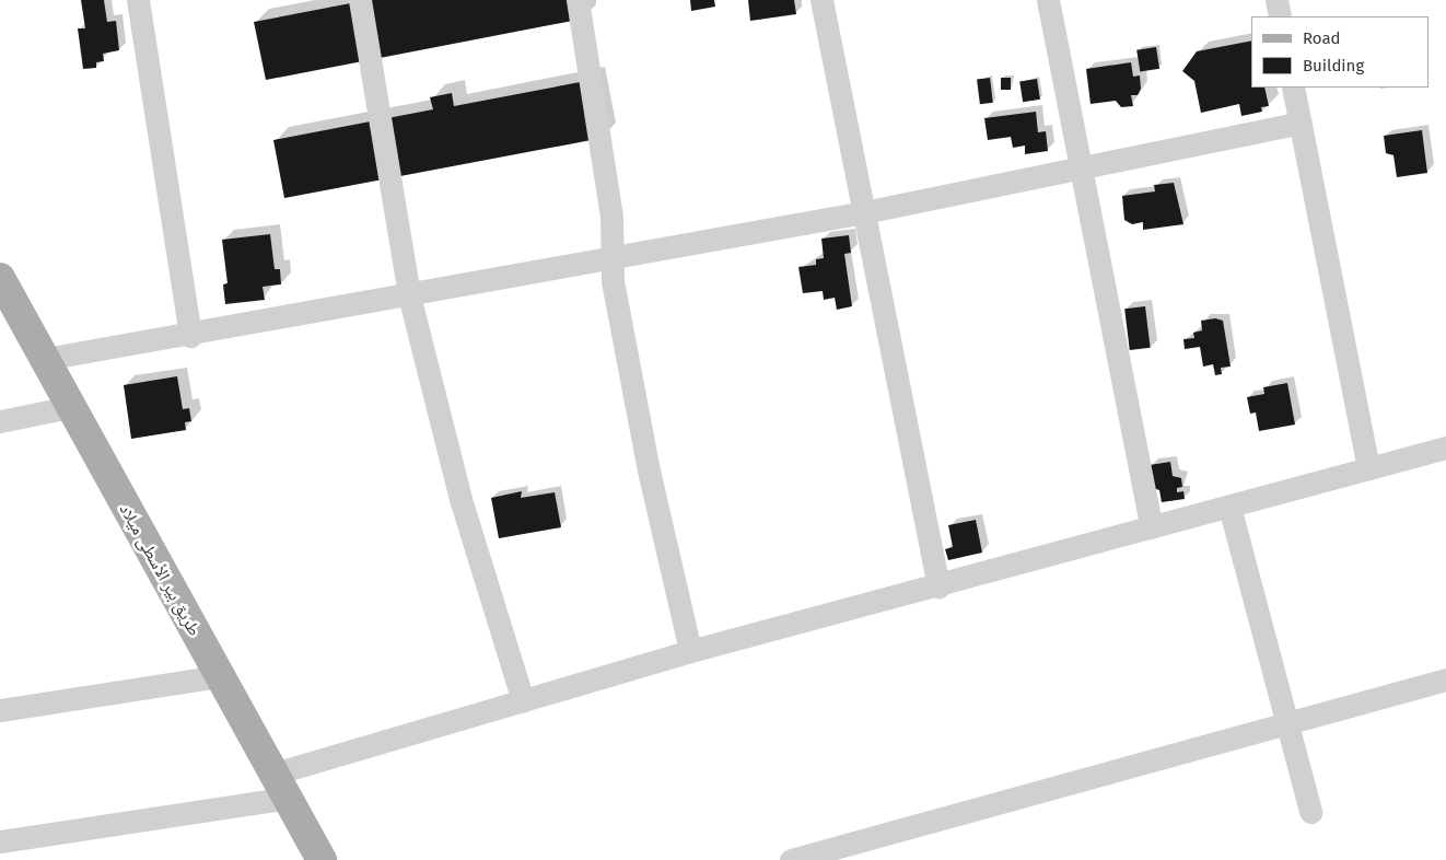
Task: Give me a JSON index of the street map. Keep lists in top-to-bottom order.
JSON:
{
  "streets": {
    "main road": ["طريق بير الأسطى ميلاد"]
  },
  "legend": ["Road", "Building"]
}
